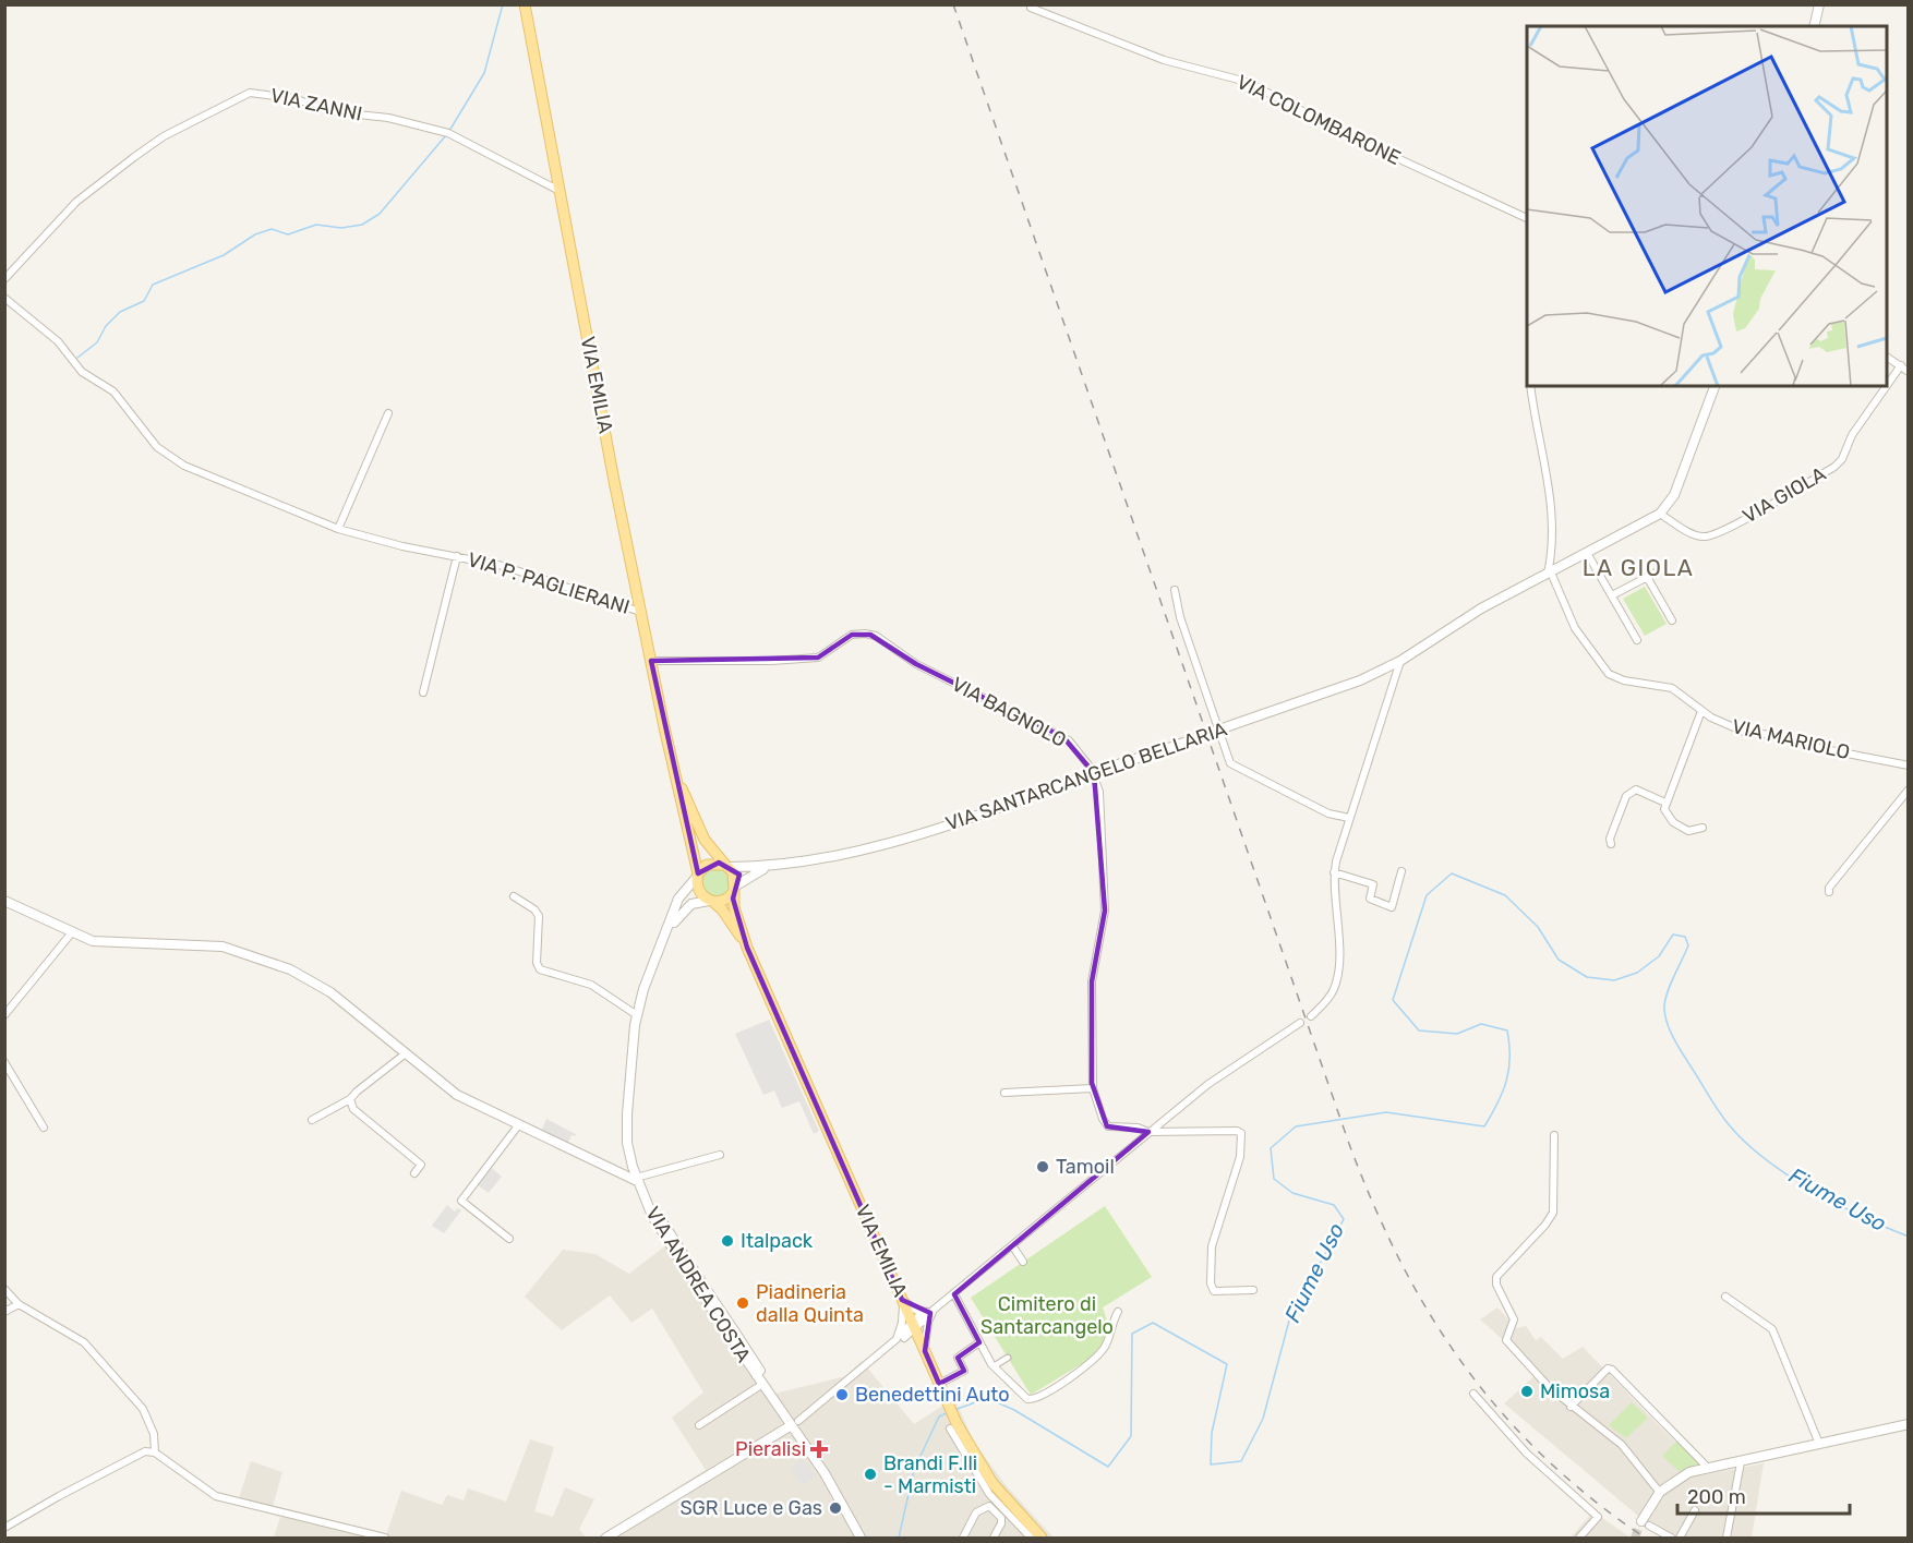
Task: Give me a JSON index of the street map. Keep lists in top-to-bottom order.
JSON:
{
  "streets": {
    "main road": ["VIA EMILIA"],
    "street": [
      "VIA ZANNI",
      "VIA COLOMBARONE",
      "VIA GIOLA",
      "VIA P. PAGLIERANI",
      "VIA BAGNOLO",
      "VIA MARIOLO",
      "VIA SANTARCANGELO BELLARIA",
      "VIA ANDREA COSTA"
    ]
  },
  "crossings": [
    ["VIA ZANNI", "VIA EMILIA"],
    ["VIA EMILIA", "VIA P. PAGLIERANI"],
    ["VIA EMILIA", "VIA BAGNOLO"],
    ["VIA EMILIA", "VIA SANTARCANGELO BELLARIA"],
    ["VIA EMILIA", "VIA ANDREA COSTA"],
    ["VIA GIOLA", "VIA SANTARCANGELO BELLARIA"],
    ["VIA MARIOLO", "VIA SANTARCANGELO BELLARIA"],
    ["VIA SANTARCANGELO BELLARIA", "VIA ANDREA COSTA"]
  ],
  "districts": ["LA GIOLA"],
  "water": ["Fiume Uso"],
  "parks": ["Cimitero di Santarcangelo"],
  "places": {
    "other": [
      "Tamoil",
      "Italpack",
      "Piadineria dalla Quinta",
      "Mimosa",
      "Benedettini Auto",
      "Brandi F.lli - Marmisti",
      "SGR Luce e Gas"
    ],
    "health": ["Pieralisi"]
  },
  "scale_bar": "200 m"
}
